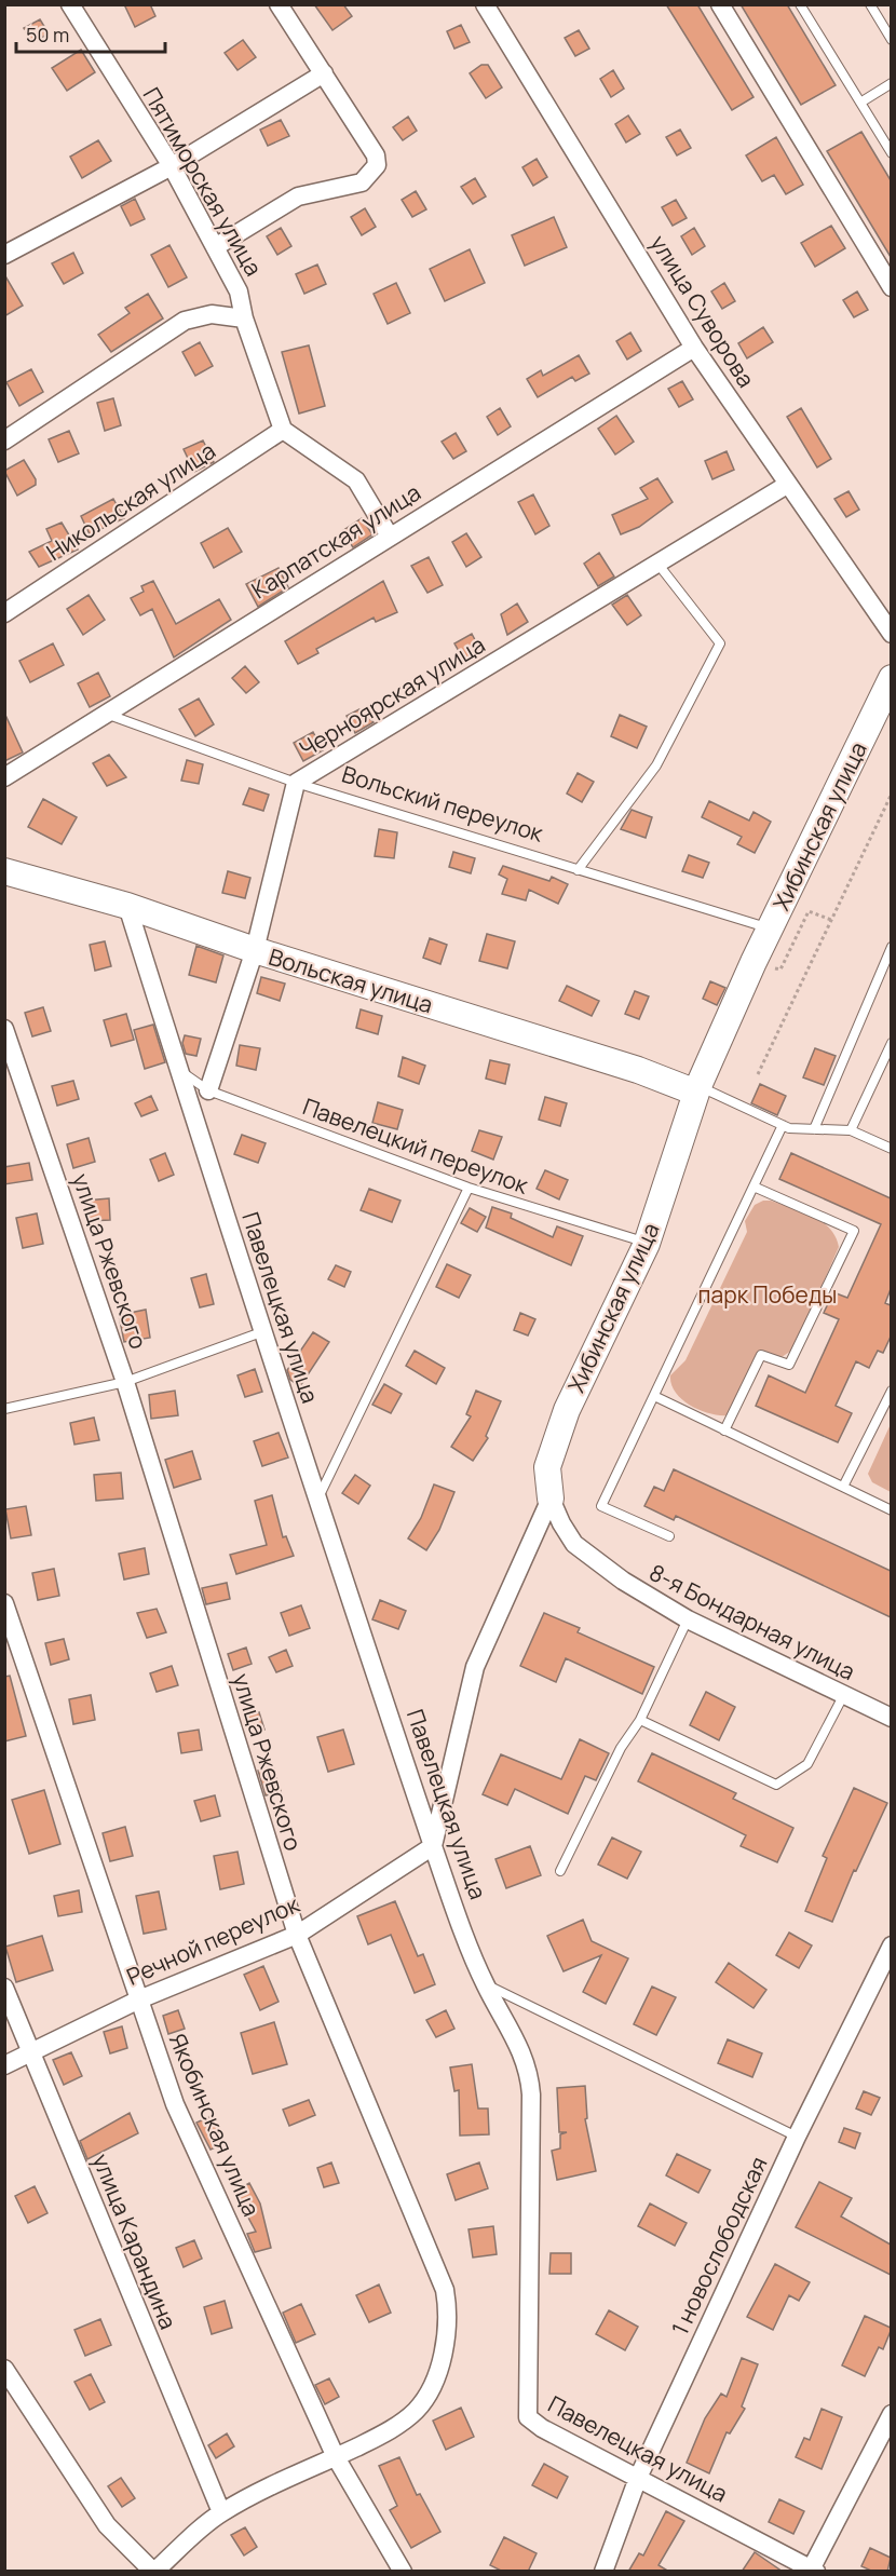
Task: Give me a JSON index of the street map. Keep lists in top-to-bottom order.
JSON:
{
  "streets": {
    "street": [
      "Пятиморская улица",
      "улица Суворова",
      "Никольская улица",
      "Карпатская улица",
      "Черноярская улица",
      "Хибинская улица",
      "Вольская улица",
      "улица Ржевского",
      "Павелецкая улица",
      "8-я Бондарная улица",
      "Речной переулок",
      "Якобинская улица",
      "улица Карандина",
      "1 новослободская"
    ],
    "lane": ["Вольский переулок", "Павелецкий переулок"]
  },
  "crossings": [
    ["Пятиморская улица", "Никольская улица"],
    ["улица Суворова", "Карпатская улица"],
    ["улица Суворова", "Черноярская улица"],
    ["Карпатская улица", "Вольский переулок"],
    ["Черноярская улица", "Вольский переулок"],
    ["Черноярская улица", "Вольская улица"],
    ["Черноярская улица", "Павелецкий переулок"],
    ["Вольский переулок", "Хибинская улица"],
    ["Хибинская улица", "Вольская улица"],
    ["Хибинская улица", "Павелецкий переулок"],
    ["Хибинская улица", "Павелецкая улица"],
    ["Хибинская улица", "8-я Бондарная улица"],
    ["Хибинская улица", "Речной переулок"],
    ["Вольская улица", "Павелецкая улица"],
    ["Павелецкий переулок", "Павелецкая улица"],
    ["улица Ржевского", "Речной переулок"],
    ["улица Ржевского", "Якобинская улица"],
    ["улица Ржевского", "улица Карандина"],
    ["Павелецкая улица", "Речной переулок"],
    ["Павелецкая улица", "1 новослободская"],
    ["Речной переулок", "Якобинская улица"],
    ["Речной переулок", "улица Карандина"]
  ],
  "parks": ["парк Победы"],
  "scale_bar": "50 m"
}
